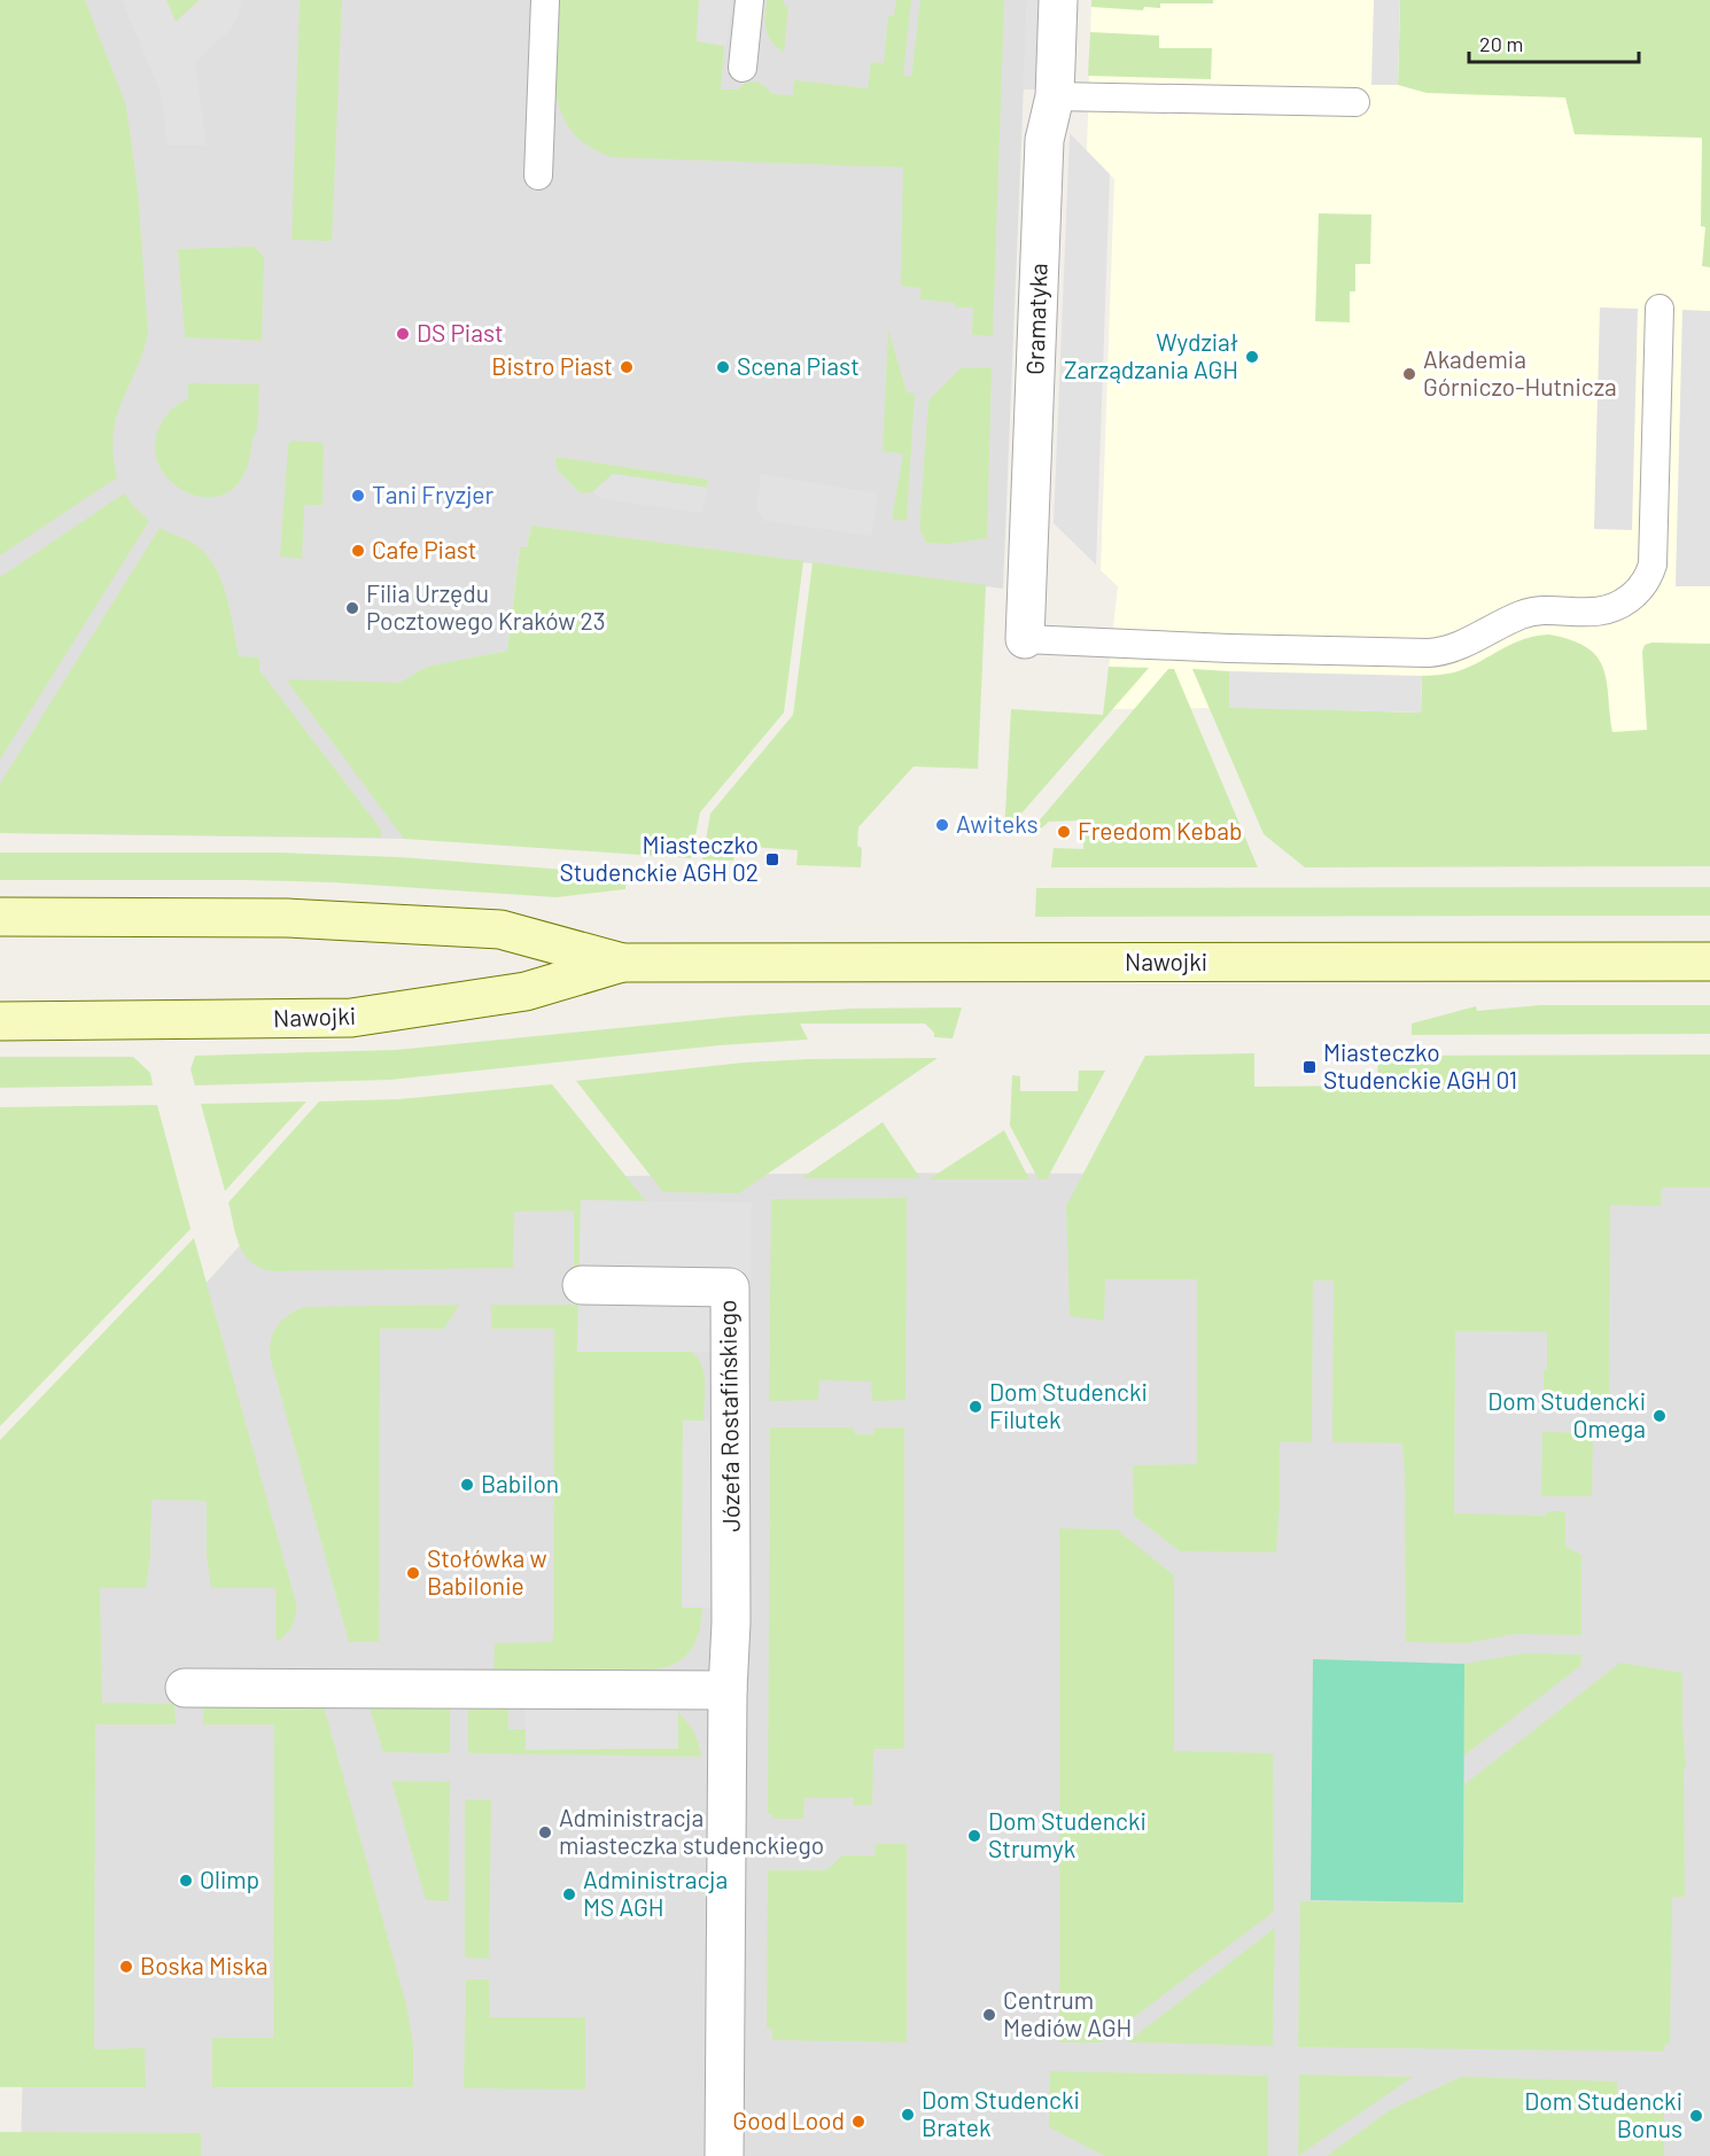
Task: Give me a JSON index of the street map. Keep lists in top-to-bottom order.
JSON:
{
  "streets": {
    "main road": ["Nawojki"],
    "street": ["Gramatyka", "Józefa Rostafińskiego"]
  },
  "places": {
    "other": [
      "DS Piast",
      "Wydział Zarządzania AGH",
      "Bistro Piast",
      "Scena Piast",
      "Akademia Górniczo-Hutnicza",
      "Tani Fryzjer",
      "Cafe Piast",
      "Filia Urzędu Pocztowego Kraków 23",
      "Awiteks",
      "Freedom Kebab",
      "Dom Studencki Filutek",
      "Dom Studencki Omega",
      "Babilon",
      "Stołówka w Babilonie",
      "Administracja miasteczka studenckiego",
      "Dom Studencki Strumyk",
      "Olimp",
      "Administracja MS AGH",
      "Boska Miska",
      "Centrum Mediów AGH",
      "Dom Studencki Bratek",
      "Dom Studencki Bonus",
      "Good Lood"
    ],
    "transit": ["Miasteczko Studenckie AGH 02", "Miasteczko Studenckie AGH 01"]
  },
  "scale_bar": "20 m"
}
